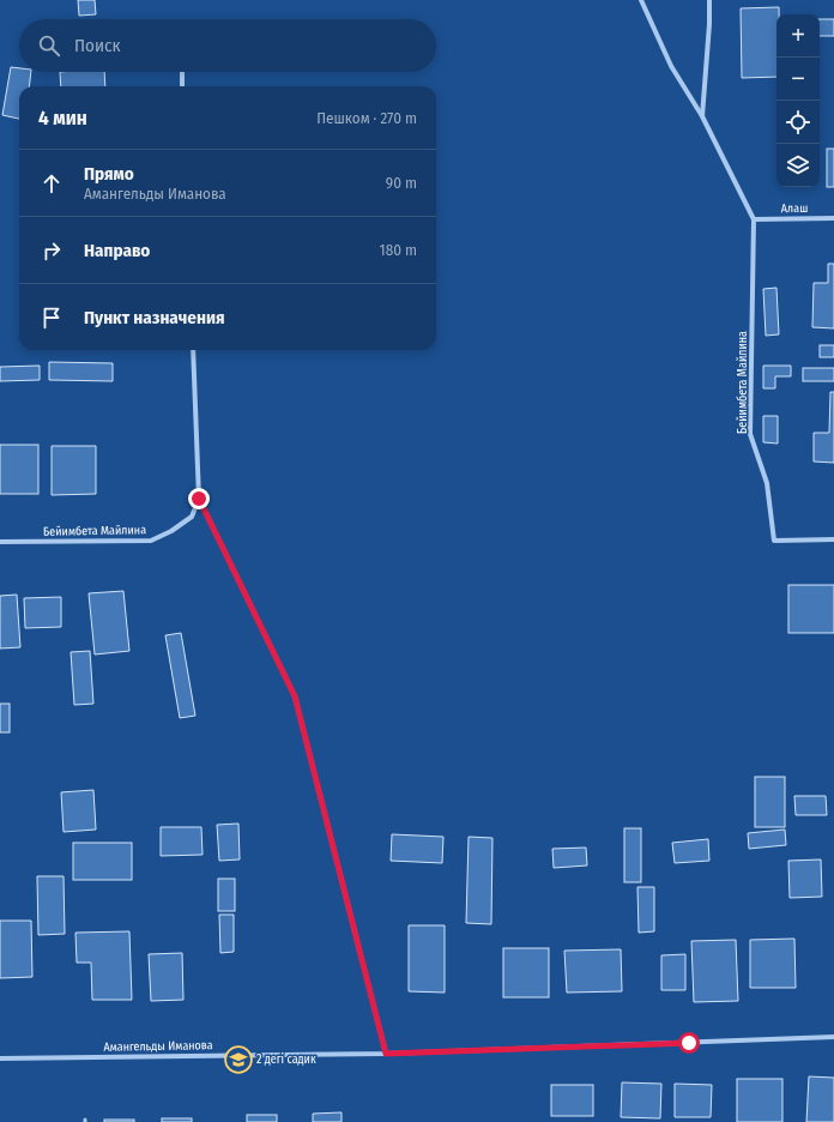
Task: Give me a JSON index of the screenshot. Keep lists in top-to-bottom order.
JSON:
{
  "streets": {
    "street": ["Алаш", "Бейимбета Майлина", "Амангельды Иманова"]
  },
  "crossings": [
    ["Алаш", "Бейимбета Майлина"]
  ],
  "places": {
    "school or university": ["2 дегі садик"]
  },
  "page": {
    "map_buttons": ["+", "−"],
    "search": "Поиск",
    "heading": ["4 мин", "Пешком · 270 m"],
    "list": [
      ["Прямо", "Амангельды Иманова", "90 m"],
      ["Направо", "180 m"],
      "Пункт назначения"
    ]
  }
}
